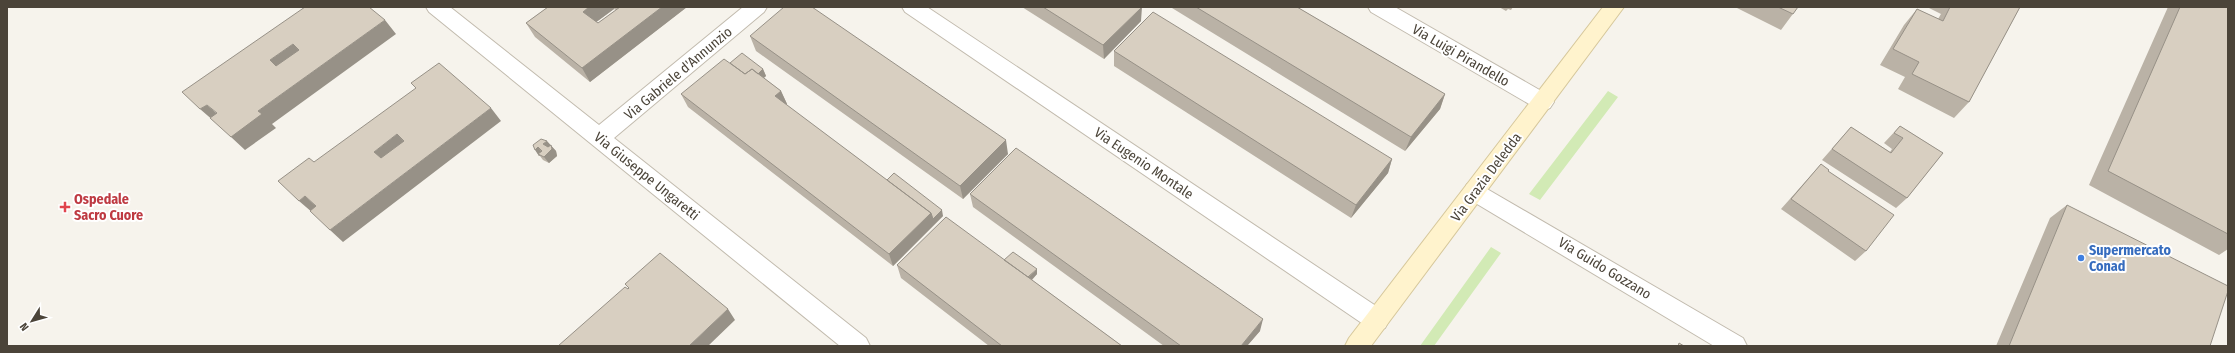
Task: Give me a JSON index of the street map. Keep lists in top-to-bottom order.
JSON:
{
  "streets": {
    "street": [
      "Via Luigi Pirandello",
      "Via Gabriele d'Annunzio",
      "Via Eugenio Montale",
      "Via Giuseppe Ungaretti",
      "Via Grazia Deledda",
      "Via Guido Gozzano"
    ]
  },
  "crossings": [
    ["Via Luigi Pirandello", "Via Grazia Deledda"],
    ["Via Gabriele d'Annunzio", "Via Giuseppe Ungaretti"],
    ["Via Eugenio Montale", "Via Grazia Deledda"],
    ["Via Grazia Deledda", "Via Guido Gozzano"]
  ],
  "places": {
    "health": ["Ospedale Sacro Cuore"],
    "other": ["Supermercato Conad"]
  },
  "north": "bottom left"
}
